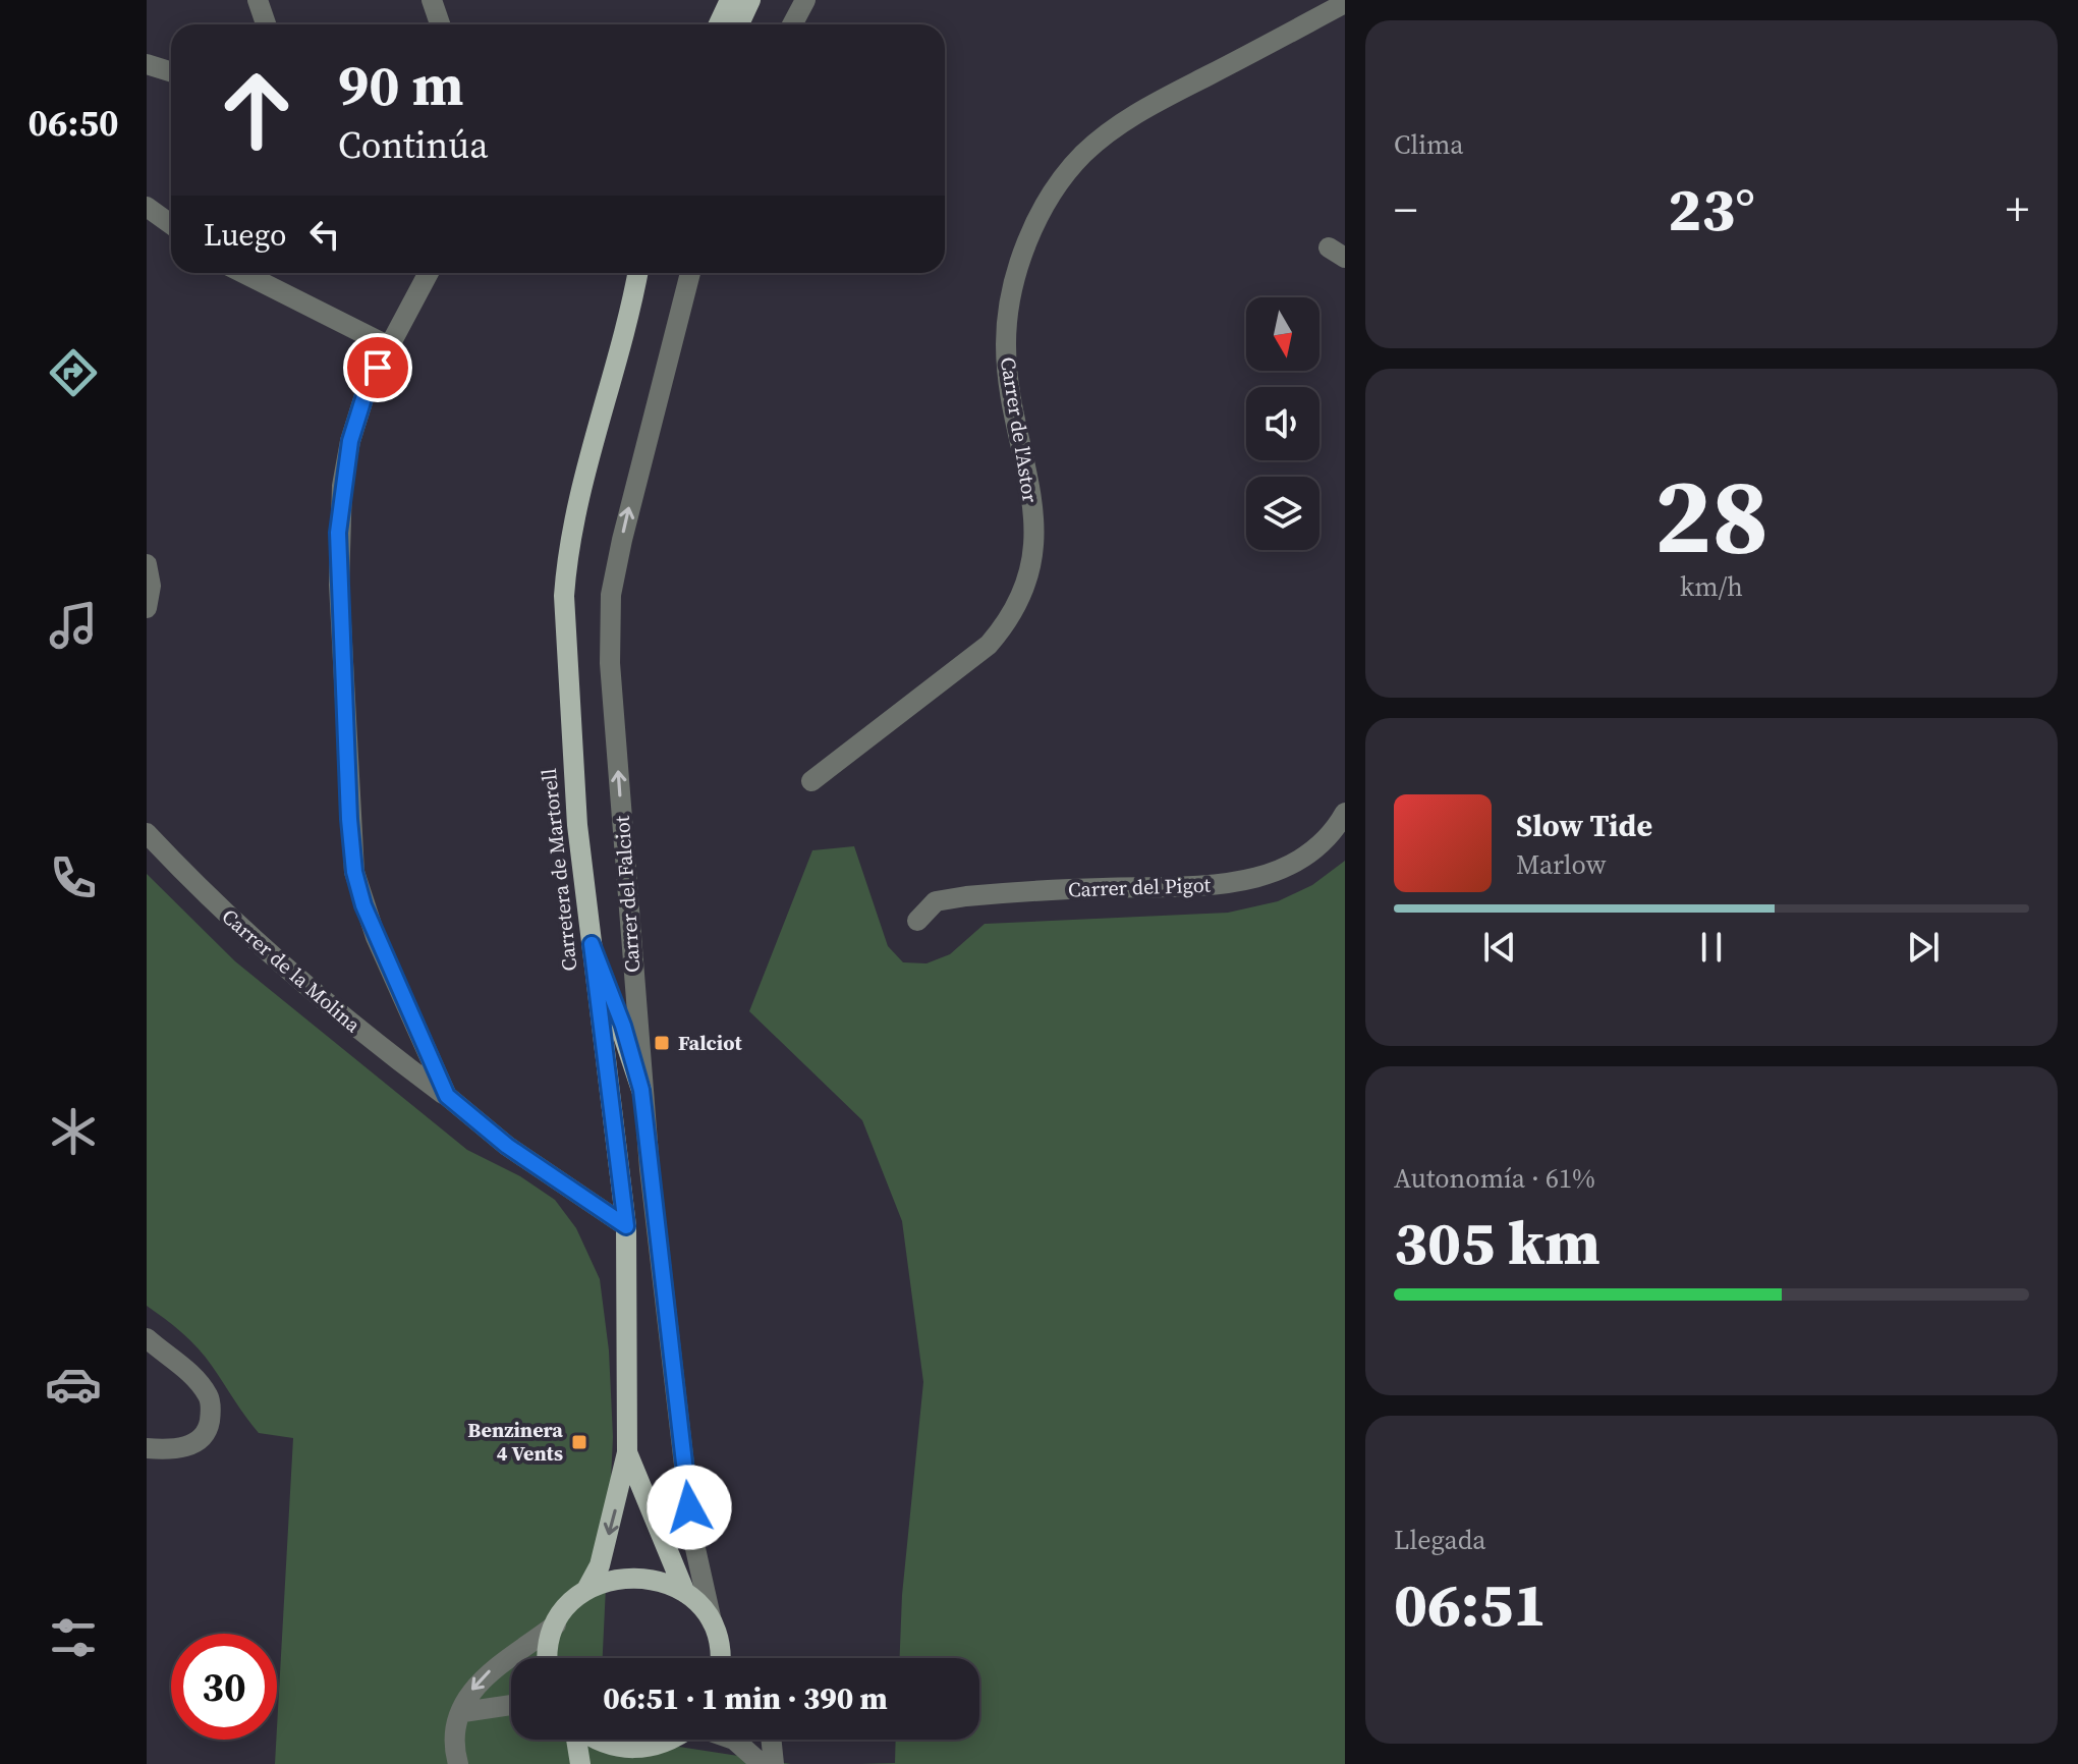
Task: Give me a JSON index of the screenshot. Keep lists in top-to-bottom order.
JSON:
{
  "streets": {
    "main road": ["Carretera de Martorell"],
    "street": [
      "Carrer de l'Astor",
      "Carrer del Pigot",
      "Carrer del Falciot",
      "Carrer de la Molina"
    ]
  },
  "crossings": [
    ["Carretera de Martorell", "Carrer del Falciot"],
    ["Carretera de Martorell", "Carrer de la Molina"]
  ],
  "one_way": ["Carrer del Falciot"],
  "places": {
    "transit": ["Falciot", "Benzinera 4 Vents"]
  },
  "north": "bottom",
  "page": {
    "tabs": "06:50",
    "tile": [
      "Clima",
      ["28", "km/h"],
      ["Autonomía · 61%", "305 km"],
      ["Llegada", "06:51"]
    ],
    "turn": ["90 m", "Continúa"],
    "heat": ["−", "23°", "+"],
    "then": "Luego",
    "song": ["Slow Tide", "Marlow"],
    "limit": "30",
    "trip": "06:51 · 1 min · 390 m"
  }
}
